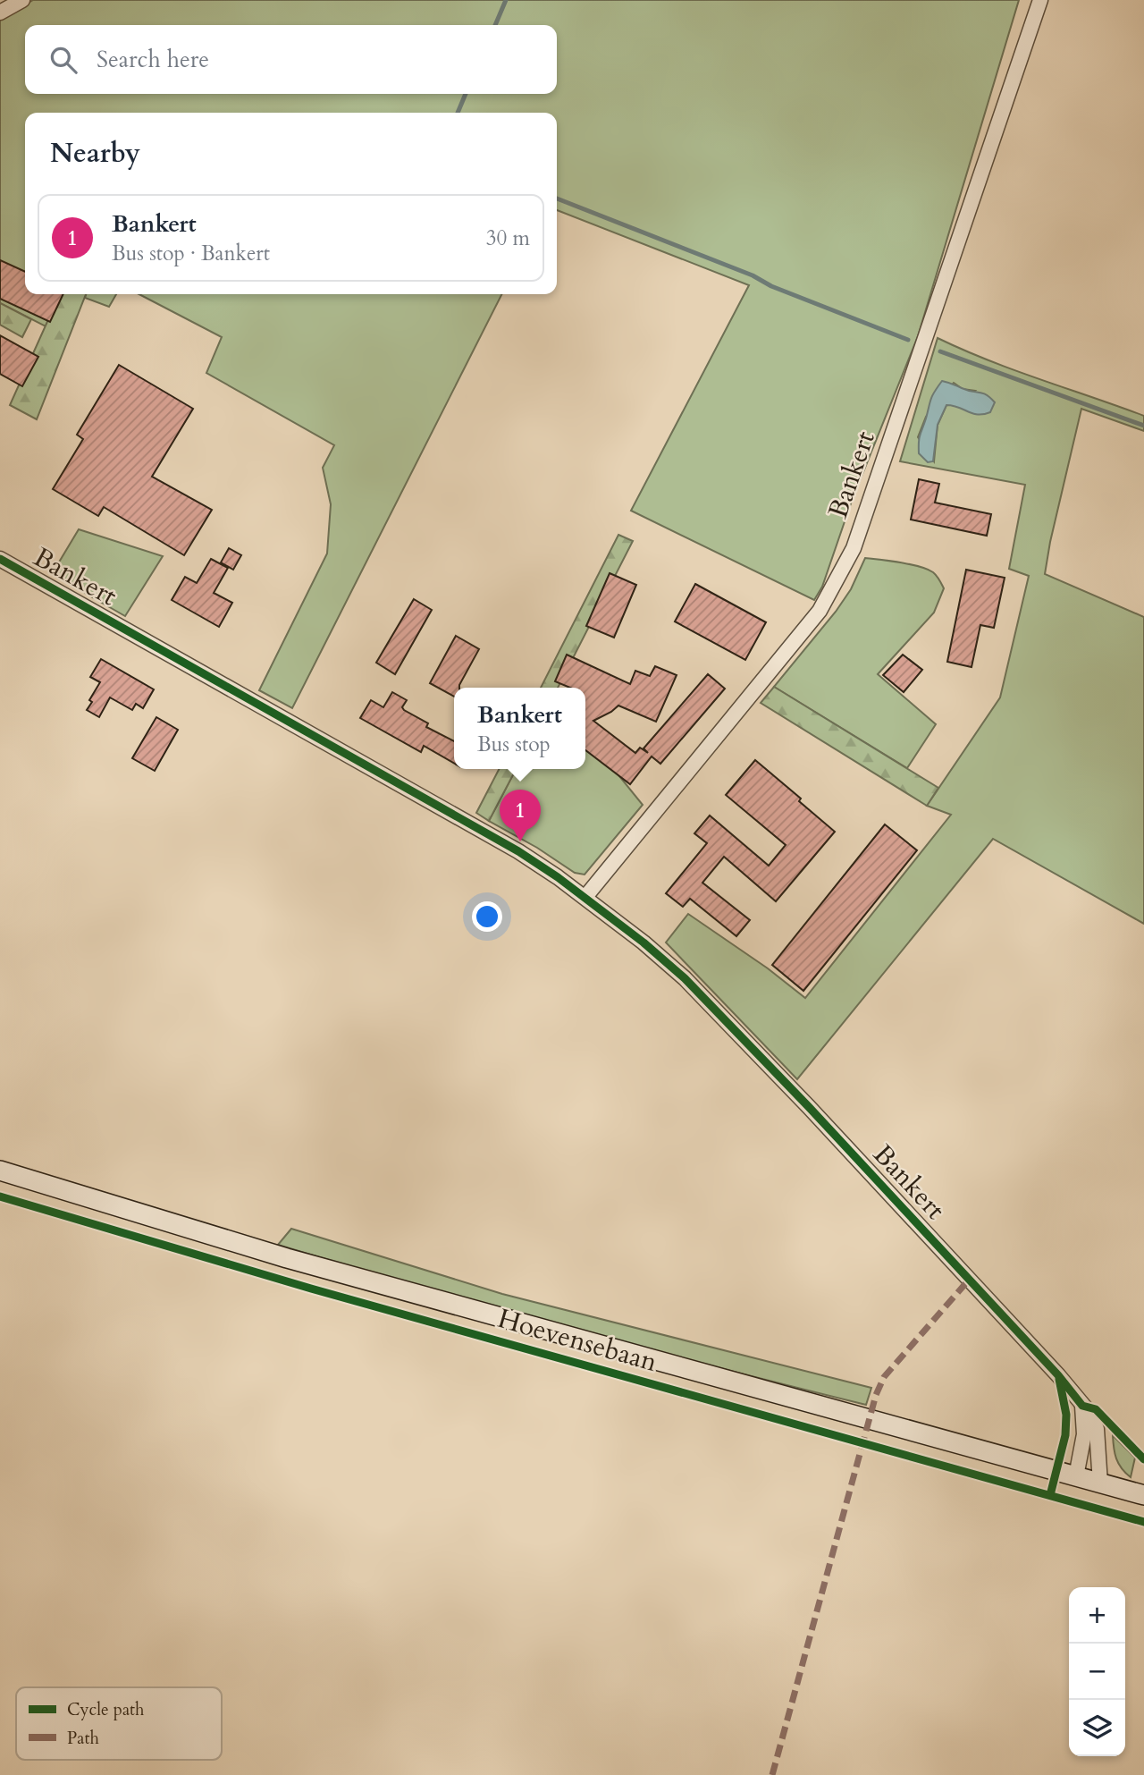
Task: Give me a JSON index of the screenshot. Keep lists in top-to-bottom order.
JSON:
{
  "streets": {
    "main road": ["Hoevensebaan"],
    "street": ["Bankert"]
  },
  "crossings": [
    ["Bankert", "Hoevensebaan"]
  ],
  "legend": ["Cycle path", "Path"],
  "page": {
    "search": "Search here",
    "heading": "Nearby",
    "list": [
      {
        "mark": "1",
        "name": "Bankert",
        "note": "Bus stop · Bankert",
        "value": "30 m"
      }
    ],
    "popup": ["Bankert", "Bus stop"],
    "pins": "1",
    "map_buttons": ["+", "−"]
  }
}
